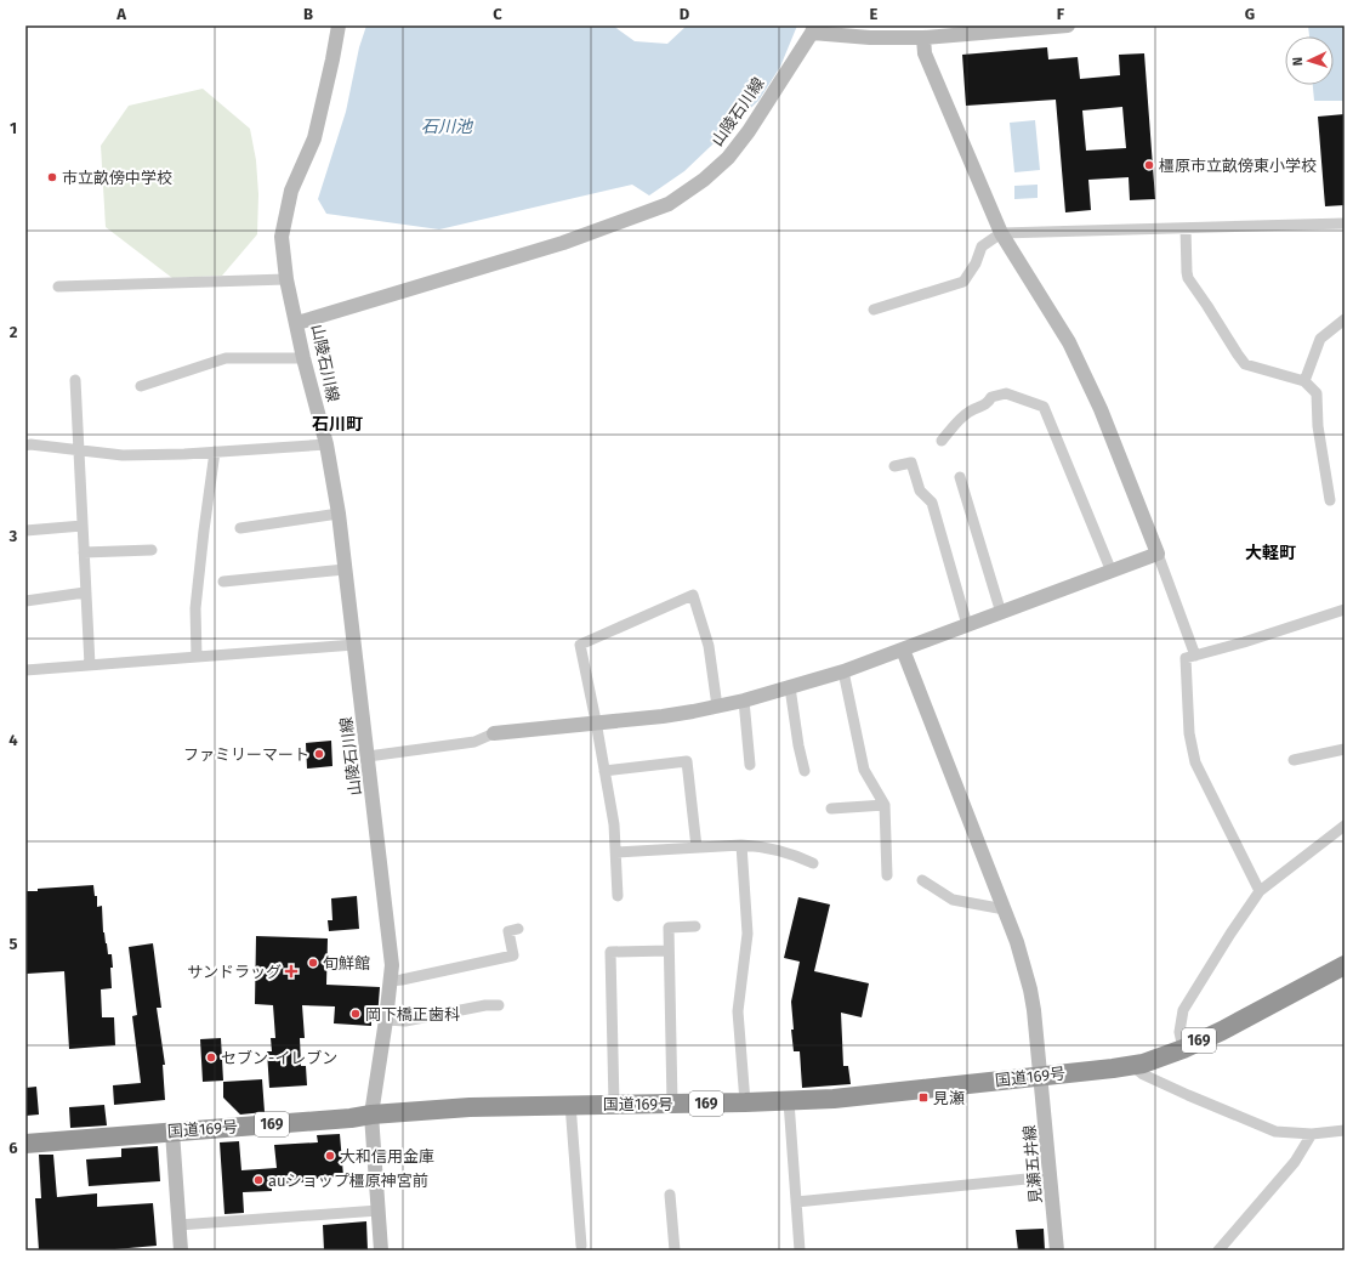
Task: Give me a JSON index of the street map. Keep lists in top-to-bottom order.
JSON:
{
  "streets": {
    "highway": ["169", "国道169号"],
    "street": ["山陵石川線", "見瀬五井線"]
  },
  "crossings": [
    ["山陵石川線", "国道169号"],
    ["国道169号", "見瀬五井線"]
  ],
  "districts": ["石川町", "大軽町"],
  "water": ["石川池"],
  "places": {
    "other": [
      "橿原市立畝傍東小学校",
      "市立畝傍中学校",
      "ファミリーマート",
      "旬鮮館",
      "岡下橋正歯科",
      "セブン-イレブン",
      "大和信用金庫",
      "auショップ橿原神宮前"
    ],
    "health": ["サンドラッグ"],
    "transit": ["見瀬"]
  },
  "north": "left",
  "grid": {
    "columns": [
      "A",
      "B",
      "C",
      "D",
      "E",
      "F",
      "G"
    ],
    "rows": [
      "1",
      "2",
      "3",
      "4",
      "5",
      "6"
    ]
  }
}
